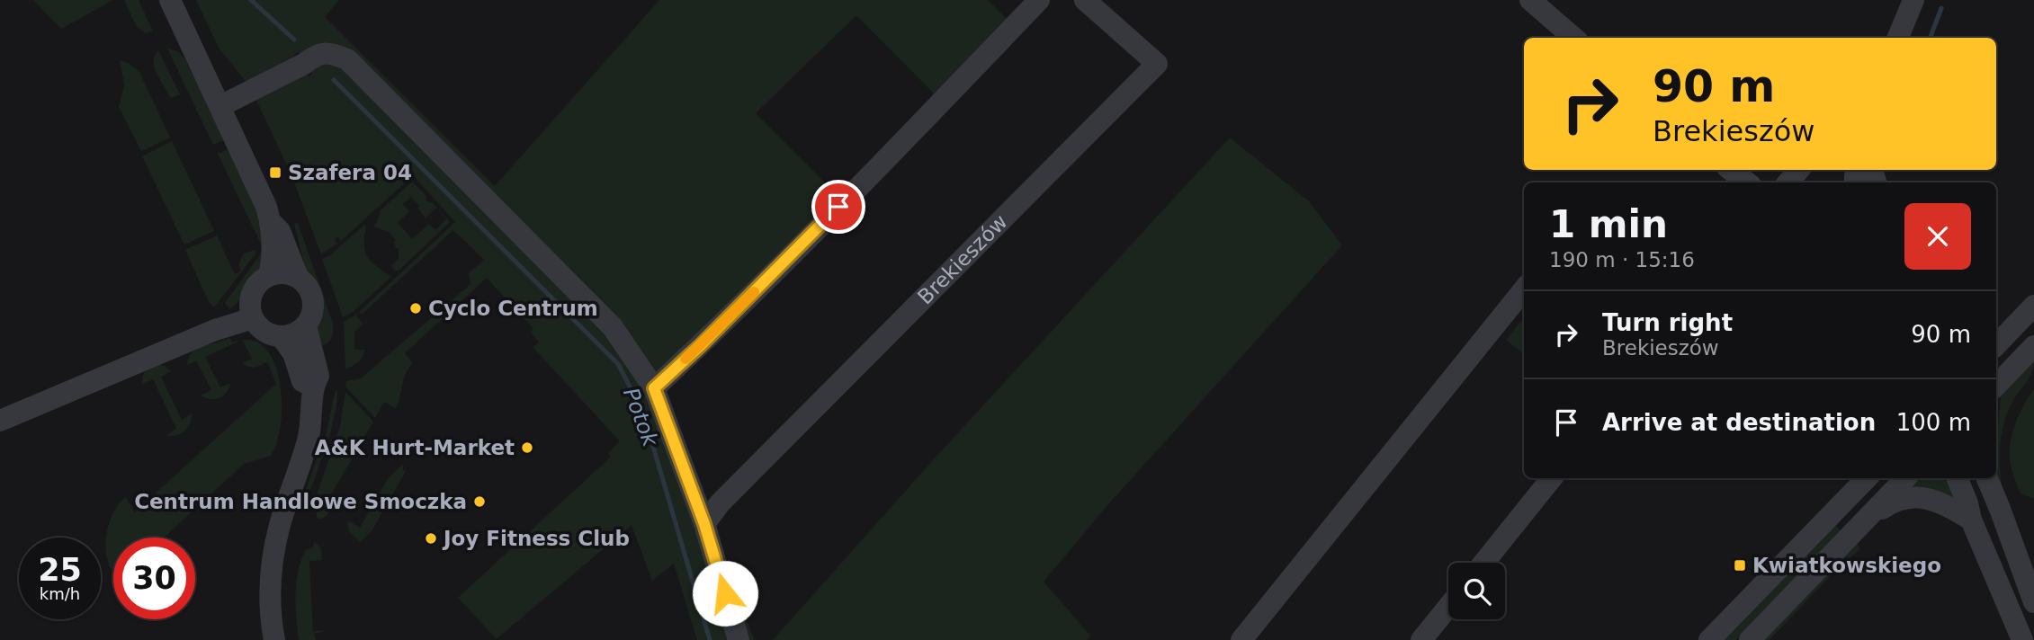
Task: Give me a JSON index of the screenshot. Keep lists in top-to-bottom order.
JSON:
{
  "streets": {
    "street": ["Brekieszów"]
  },
  "water": ["Potok"],
  "places": {
    "transit": ["Szafera 04", "Kwiatkowskiego"],
    "other": [
      "Cyclo Centrum",
      "A&K Hurt-Market",
      "Centrum Handlowe Smoczka",
      "Joy Fitness Club"
    ]
  },
  "page": {
    "turn": ["90 m", "Brekieszów"],
    "heading": ["1 min", "190 m · 15:16"],
    "list": [
      {
        "name": "Turn right",
        "note": "Brekieszów",
        "value": "90 m"
      },
      {
        "name": "Arrive at destination",
        "value": "100 m"
      }
    ],
    "speed": "25 km/h",
    "limit": "30"
  }
}
